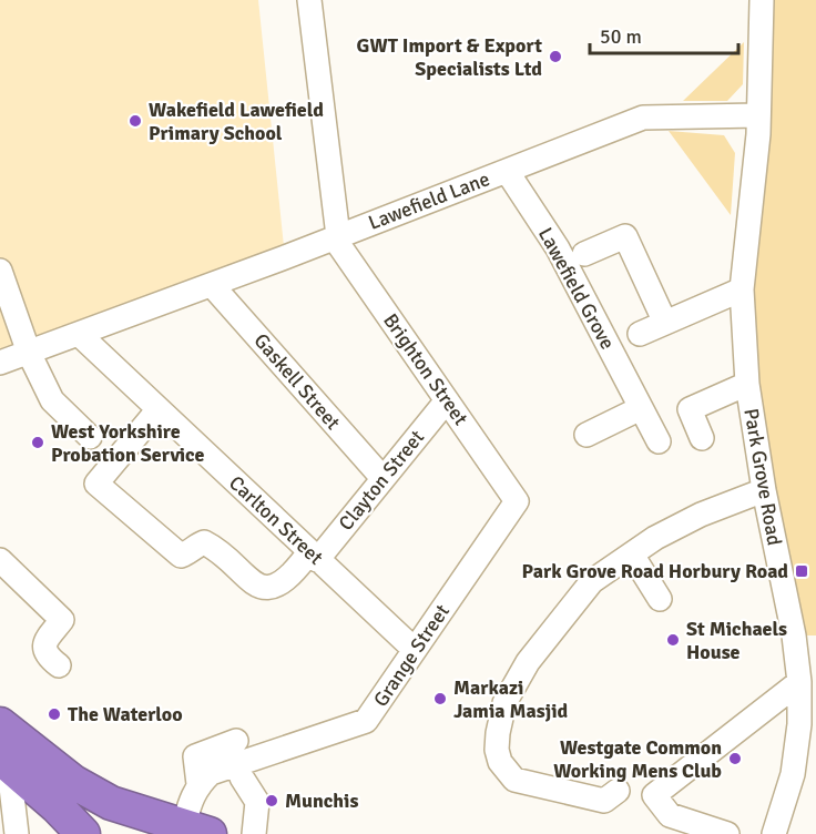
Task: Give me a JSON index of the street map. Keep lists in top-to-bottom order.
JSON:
{
  "streets": {
    "street": [
      "Lawefield Lane",
      "Lawefield Grove",
      "Brighton Street",
      "Gaskell Street",
      "Park Grove Road",
      "Clayton Street",
      "Carlton Street",
      "Grange Street"
    ]
  },
  "crossings": [
    ["Lawefield Lane", "Lawefield Grove"],
    ["Lawefield Lane", "Brighton Street"],
    ["Lawefield Lane", "Gaskell Street"],
    ["Lawefield Lane", "Park Grove Road"],
    ["Lawefield Lane", "Carlton Street"],
    ["Brighton Street", "Clayton Street"],
    ["Brighton Street", "Grange Street"],
    ["Gaskell Street", "Clayton Street"],
    ["Clayton Street", "Carlton Street"],
    ["Carlton Street", "Grange Street"]
  ],
  "places": {
    "other": [
      "GWT Import & Export Specialists Ltd",
      "Wakefield Lawefield Primary School",
      "West Yorkshire Probation Service",
      "St Michaels House",
      "Markazi Jamia Masjid",
      "The Waterloo",
      "Westgate Common Working Mens Club",
      "Munchis"
    ],
    "transit": ["Park Grove Road Horbury Road"]
  },
  "scale_bar": "50 m"
}
